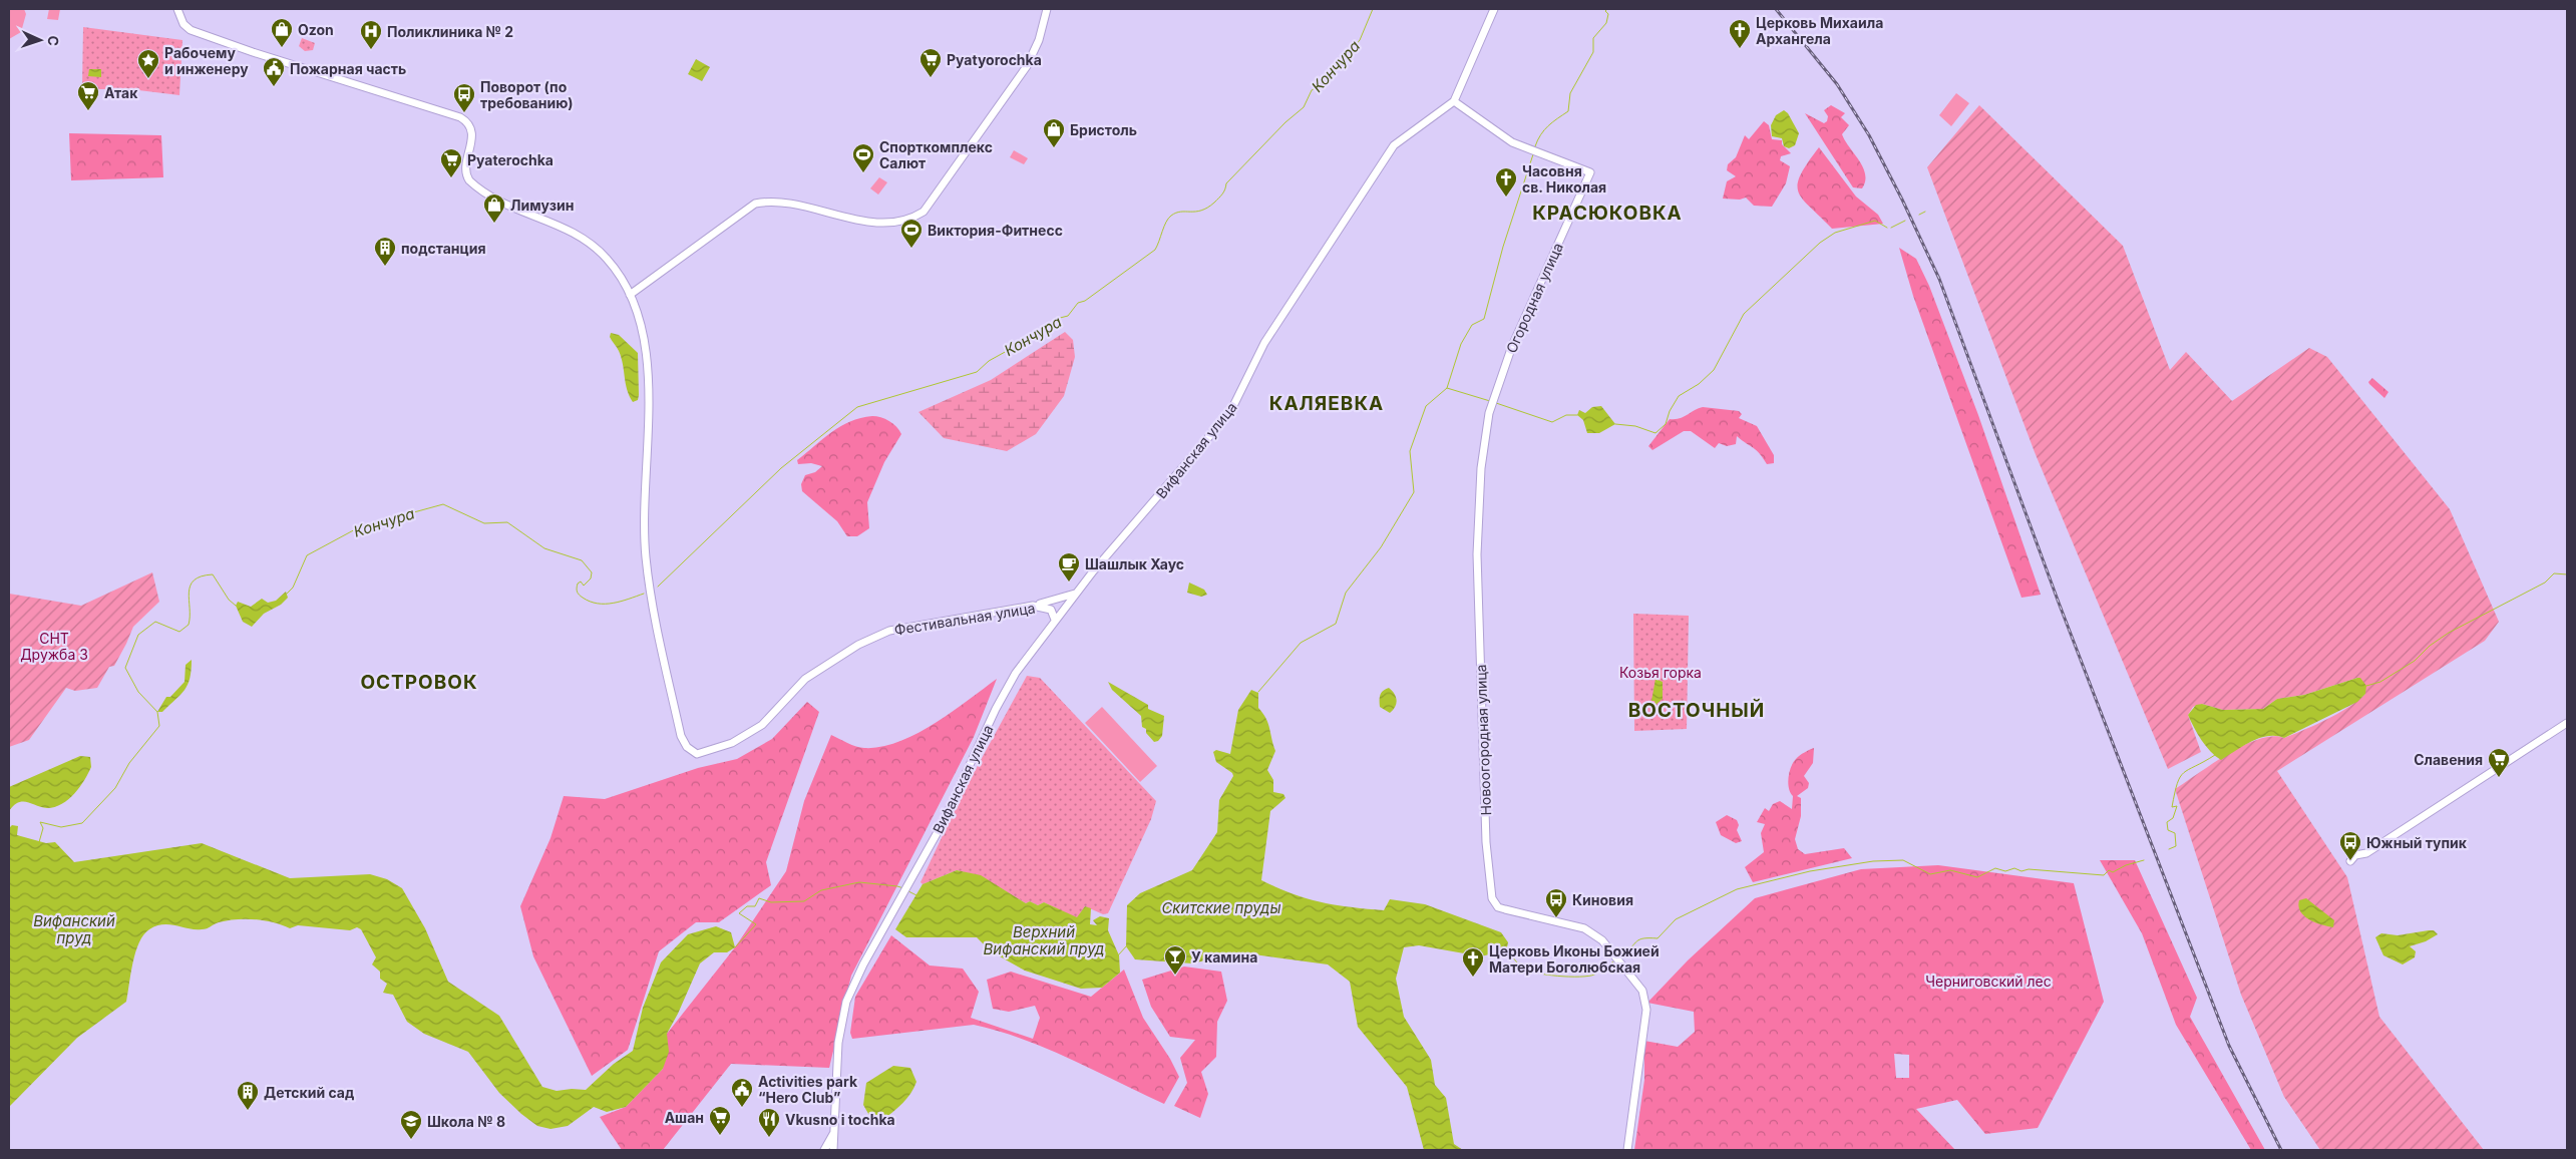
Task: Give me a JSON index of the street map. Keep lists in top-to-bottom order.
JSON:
{
  "streets": {
    "main road": [
      "Огородная улица",
      "Вифанская улица",
      "Фестивальная улица",
      "Новоогородная улица"
    ]
  },
  "crossings": [
    ["Огородная улица", "Вифанская улица"],
    ["Огородная улица", "Новоогородная улица"],
    ["Вифанская улица", "Фестивальная улица"]
  ],
  "districts": [
    "КРАСЮКОВКА",
    "КАЛЯЕВКА",
    "ОСТРОВОК",
    "ВОСТОЧНЫЙ"
  ],
  "water": [
    "Кончура",
    "Скитские пруды",
    "Вифанский пруд",
    "Верхний Вифанский пруд"
  ],
  "parks": ["СНТ Дружба 3", "Козья горка", "Черниговский лес"],
  "places": {
    "shop": ["Ozon", "Бристоль", "Лимузин"],
    "church": ["Церковь Михаила Архангела", "Часовня св. Николая", "Церковь Иконы Божией Матери Боголюбская"],
    "hospital": ["Поликлиника № 2"],
    "supermarket": [
      "Pyatyorochka",
      "Атак",
      "Pyaterochka",
      "Славения",
      "Ашан"
    ],
    "place": ["Рабочему и инженеру"],
    "public building": ["Пожарная часть", "Activities park “Hero Club”"],
    "bus stop": ["Поворот (по требованию)", "Южный тупик", "Киновия"],
    "sports": ["Спорткомплекс Салют", "Виктория-Фитнесс"],
    "building": ["подстанция", "Детский сад"],
    "cafe": ["Шашлык Хаус"],
    "bar": ["У камина"],
    "restaurant": ["Vkusno i tochka"],
    "school or university": ["Школа № 8"]
  },
  "north": "right"
}
